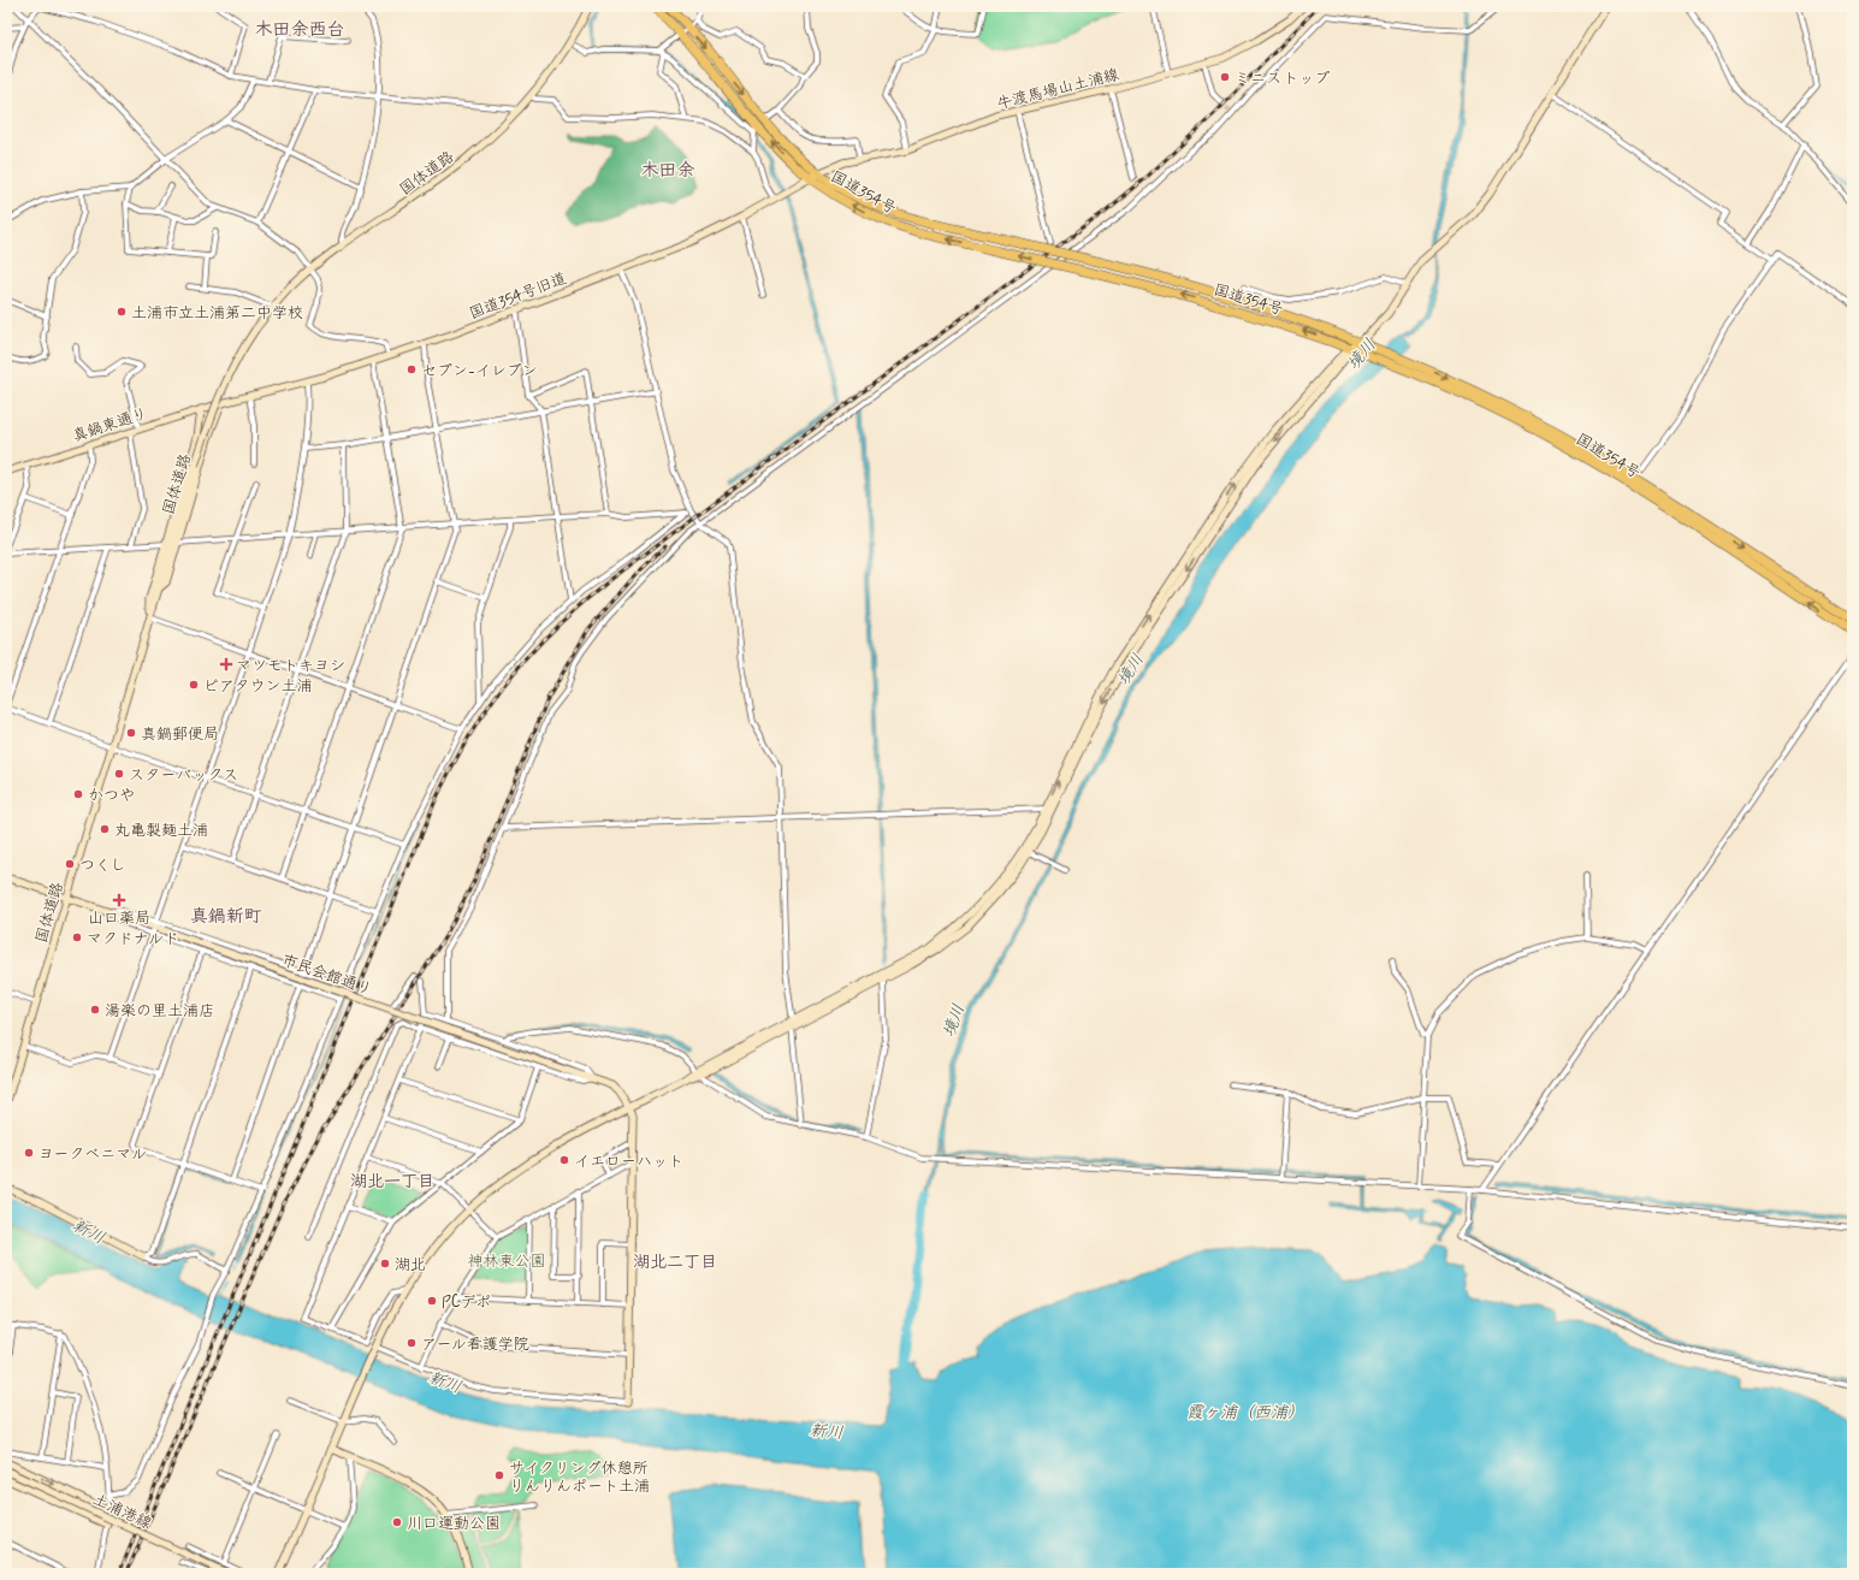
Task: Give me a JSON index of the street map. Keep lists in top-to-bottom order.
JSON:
{
  "streets": {
    "highway": ["国道354号"],
    "street": [
      "牛渡馬場山土浦線",
      "国体道路",
      "国道354号旧道",
      "真鍋東通り",
      "市民会館通り",
      "土浦港線"
    ]
  },
  "crossings": [
    ["牛渡馬場山土浦線", "国道354号"],
    ["牛渡馬場山土浦線", "国道354号旧道"],
    ["国体道路", "市民会館通り"],
    ["国道354号", "国道354号旧道"],
    ["国道354号旧道", "真鍋東通り"]
  ],
  "districts": [
    "木田余西台",
    "木田余",
    "真鍋新町",
    "湖北一丁目",
    "湖北二丁目"
  ],
  "water": ["境川", "新川", "霞ヶ浦（西浦）"],
  "parks": ["神林東公園"],
  "places": {
    "other": [
      "ミニストップ",
      "土浦市立土浦第二中学校",
      "セブン-イレブン",
      "ピアタウン土浦",
      "真鍋郵便局",
      "スターバックス",
      "かつや",
      "丸亀製麺土浦",
      "つくし",
      "マクドナルド",
      "湯楽の里土浦店",
      "ヨークベニマル",
      "イエローハット",
      "湖北",
      "PCデポ",
      "アール看護学院",
      "サイクリング休憩所 りんりんポート土浦",
      "川口運動公園"
    ],
    "health": ["マツモトキヨシ", "山口薬局"]
  }
}
